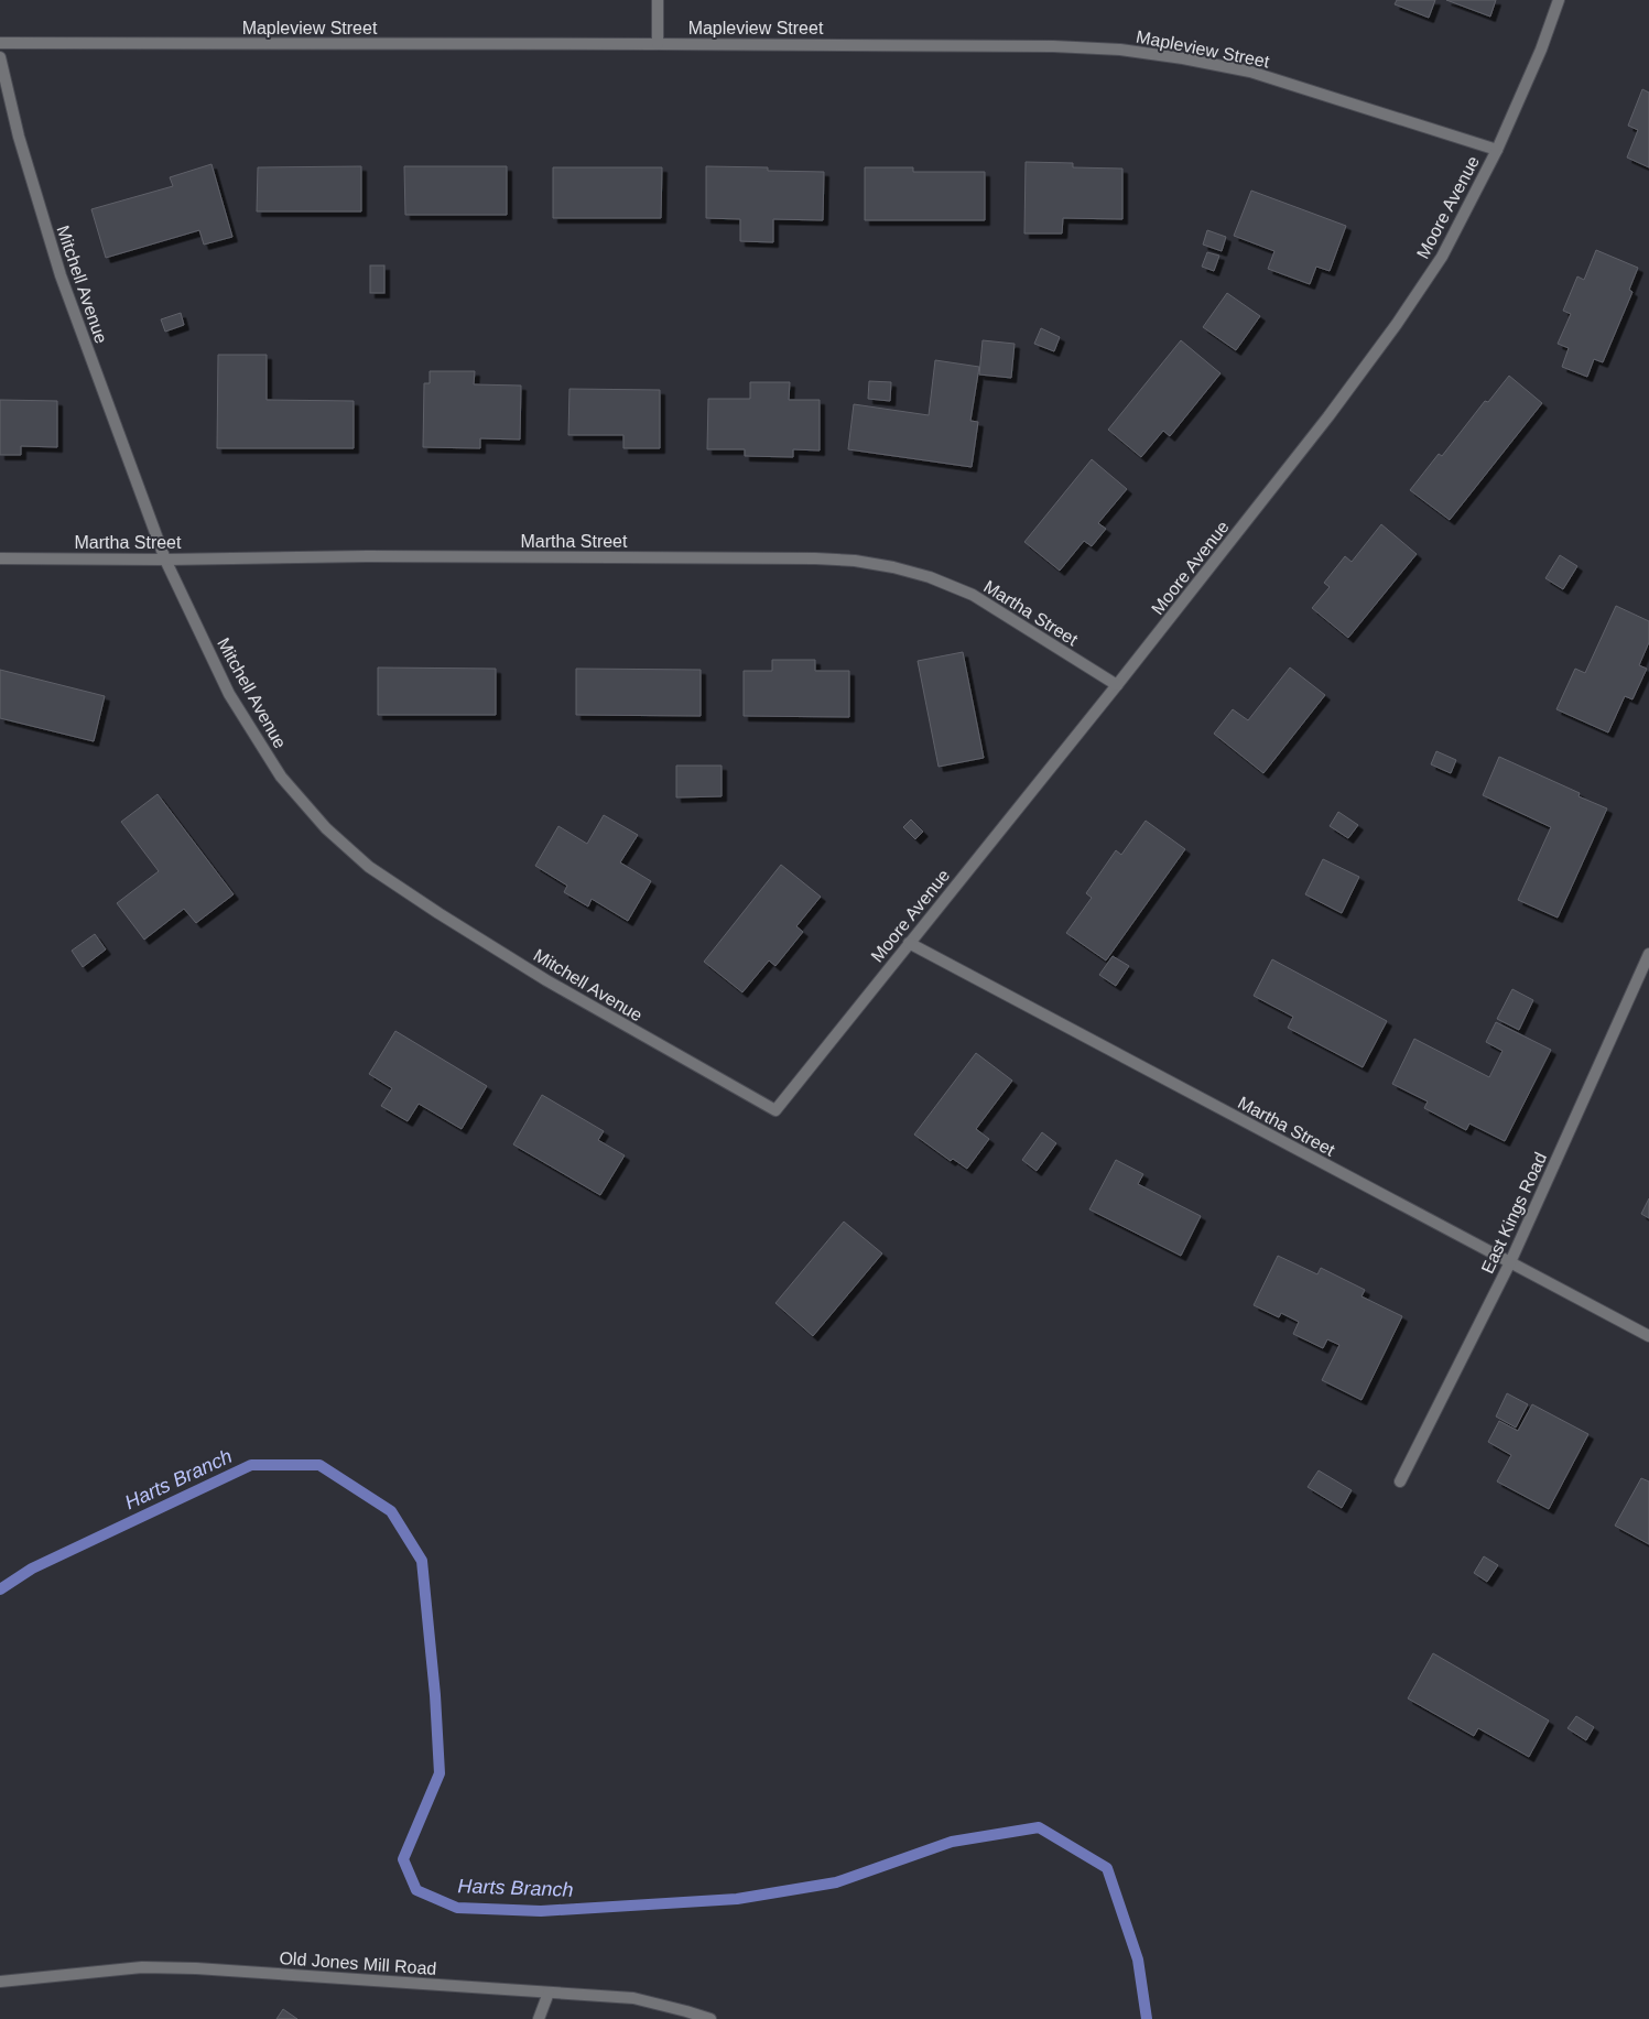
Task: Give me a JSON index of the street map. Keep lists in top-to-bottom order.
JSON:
{
  "streets": {
    "street": [
      "Mapleview Street",
      "Moore Avenue",
      "Mitchell Avenue",
      "Martha Street",
      "East Kings Road",
      "Old Jones Mill Road"
    ]
  },
  "crossings": [
    ["Mapleview Street", "Moore Avenue"],
    ["Moore Avenue", "Mitchell Avenue"],
    ["Moore Avenue", "Martha Street"],
    ["Mitchell Avenue", "Martha Street"],
    ["Martha Street", "East Kings Road"]
  ],
  "water": ["Harts Branch"]
}
